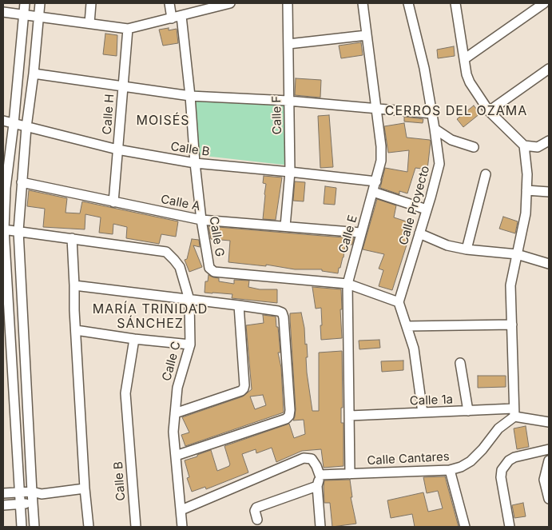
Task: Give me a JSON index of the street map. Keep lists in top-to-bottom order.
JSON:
{
  "streets": {
    "street": [
      "Calle H",
      "Calle F",
      "Calle B",
      "Calle A",
      "Calle Proyecto",
      "Calle E",
      "Calle G",
      "Calle C",
      "Calle 1a",
      "Calle Cantares"
    ]
  },
  "crossings": [
    ["Calle H", "Calle B"],
    ["Calle H", "Calle A"],
    ["Calle F", "Calle B"],
    ["Calle F", "Calle A"],
    ["Calle B", "Calle E"],
    ["Calle B", "Calle G"],
    ["Calle A", "Calle E"],
    ["Calle A", "Calle G"],
    ["Calle Proyecto", "Calle G"],
    ["Calle E", "Calle G"],
    ["Calle E", "Calle 1a"],
    ["Calle E", "Calle Cantares"],
    ["Calle 1a", "Calle Cantares"]
  ],
  "districts": ["CERROS DEL OZAMA", "MOISÉS", "MARÍA TRINIDAD SÁNCHEZ"]
}
